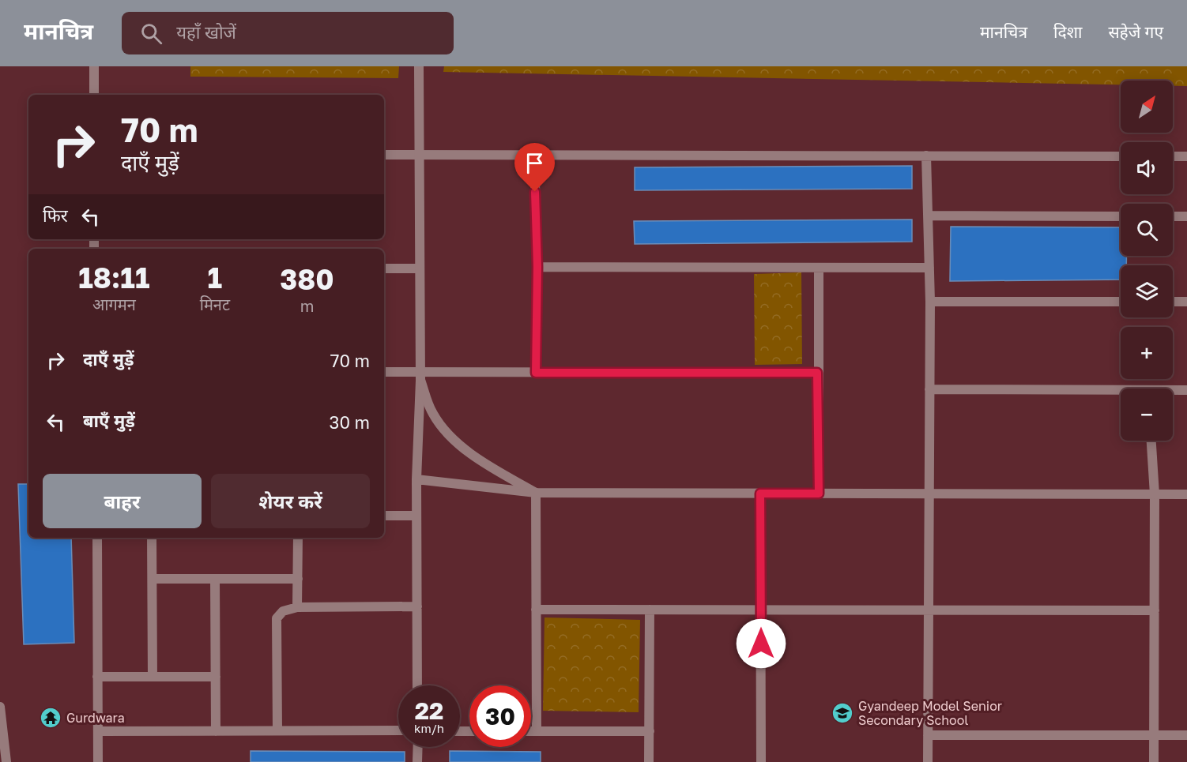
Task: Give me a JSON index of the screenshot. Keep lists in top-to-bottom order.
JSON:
{
  "places": {
    "school or university": ["Gyandeep Model Senior Secondary School"],
    "temple": ["Gurdwara"]
  },
  "north": "top right",
  "page": {
    "header": "मानचित्र",
    "search": "यहाँ खोजें",
    "nav": ["मानचित्र", "दिशा", "सहेजे गए"],
    "map_buttons": ["+", "−"],
    "turn": ["70 m", "दाएँ मुड़ें"],
    "then": "फिर",
    "eta": [
      "18:11",
      "आगमन",
      "1",
      "मिनट",
      "380",
      "m"
    ],
    "list": [
      {
        "name": "दाएँ मुड़ें",
        "value": "70 m"
      },
      {
        "name": "बाएँ मुड़ें",
        "value": "30 m"
      }
    ],
    "buttons": ["बाहर", "शेयर करें"],
    "speed": "22 km/h",
    "limit": "30"
  }
}
